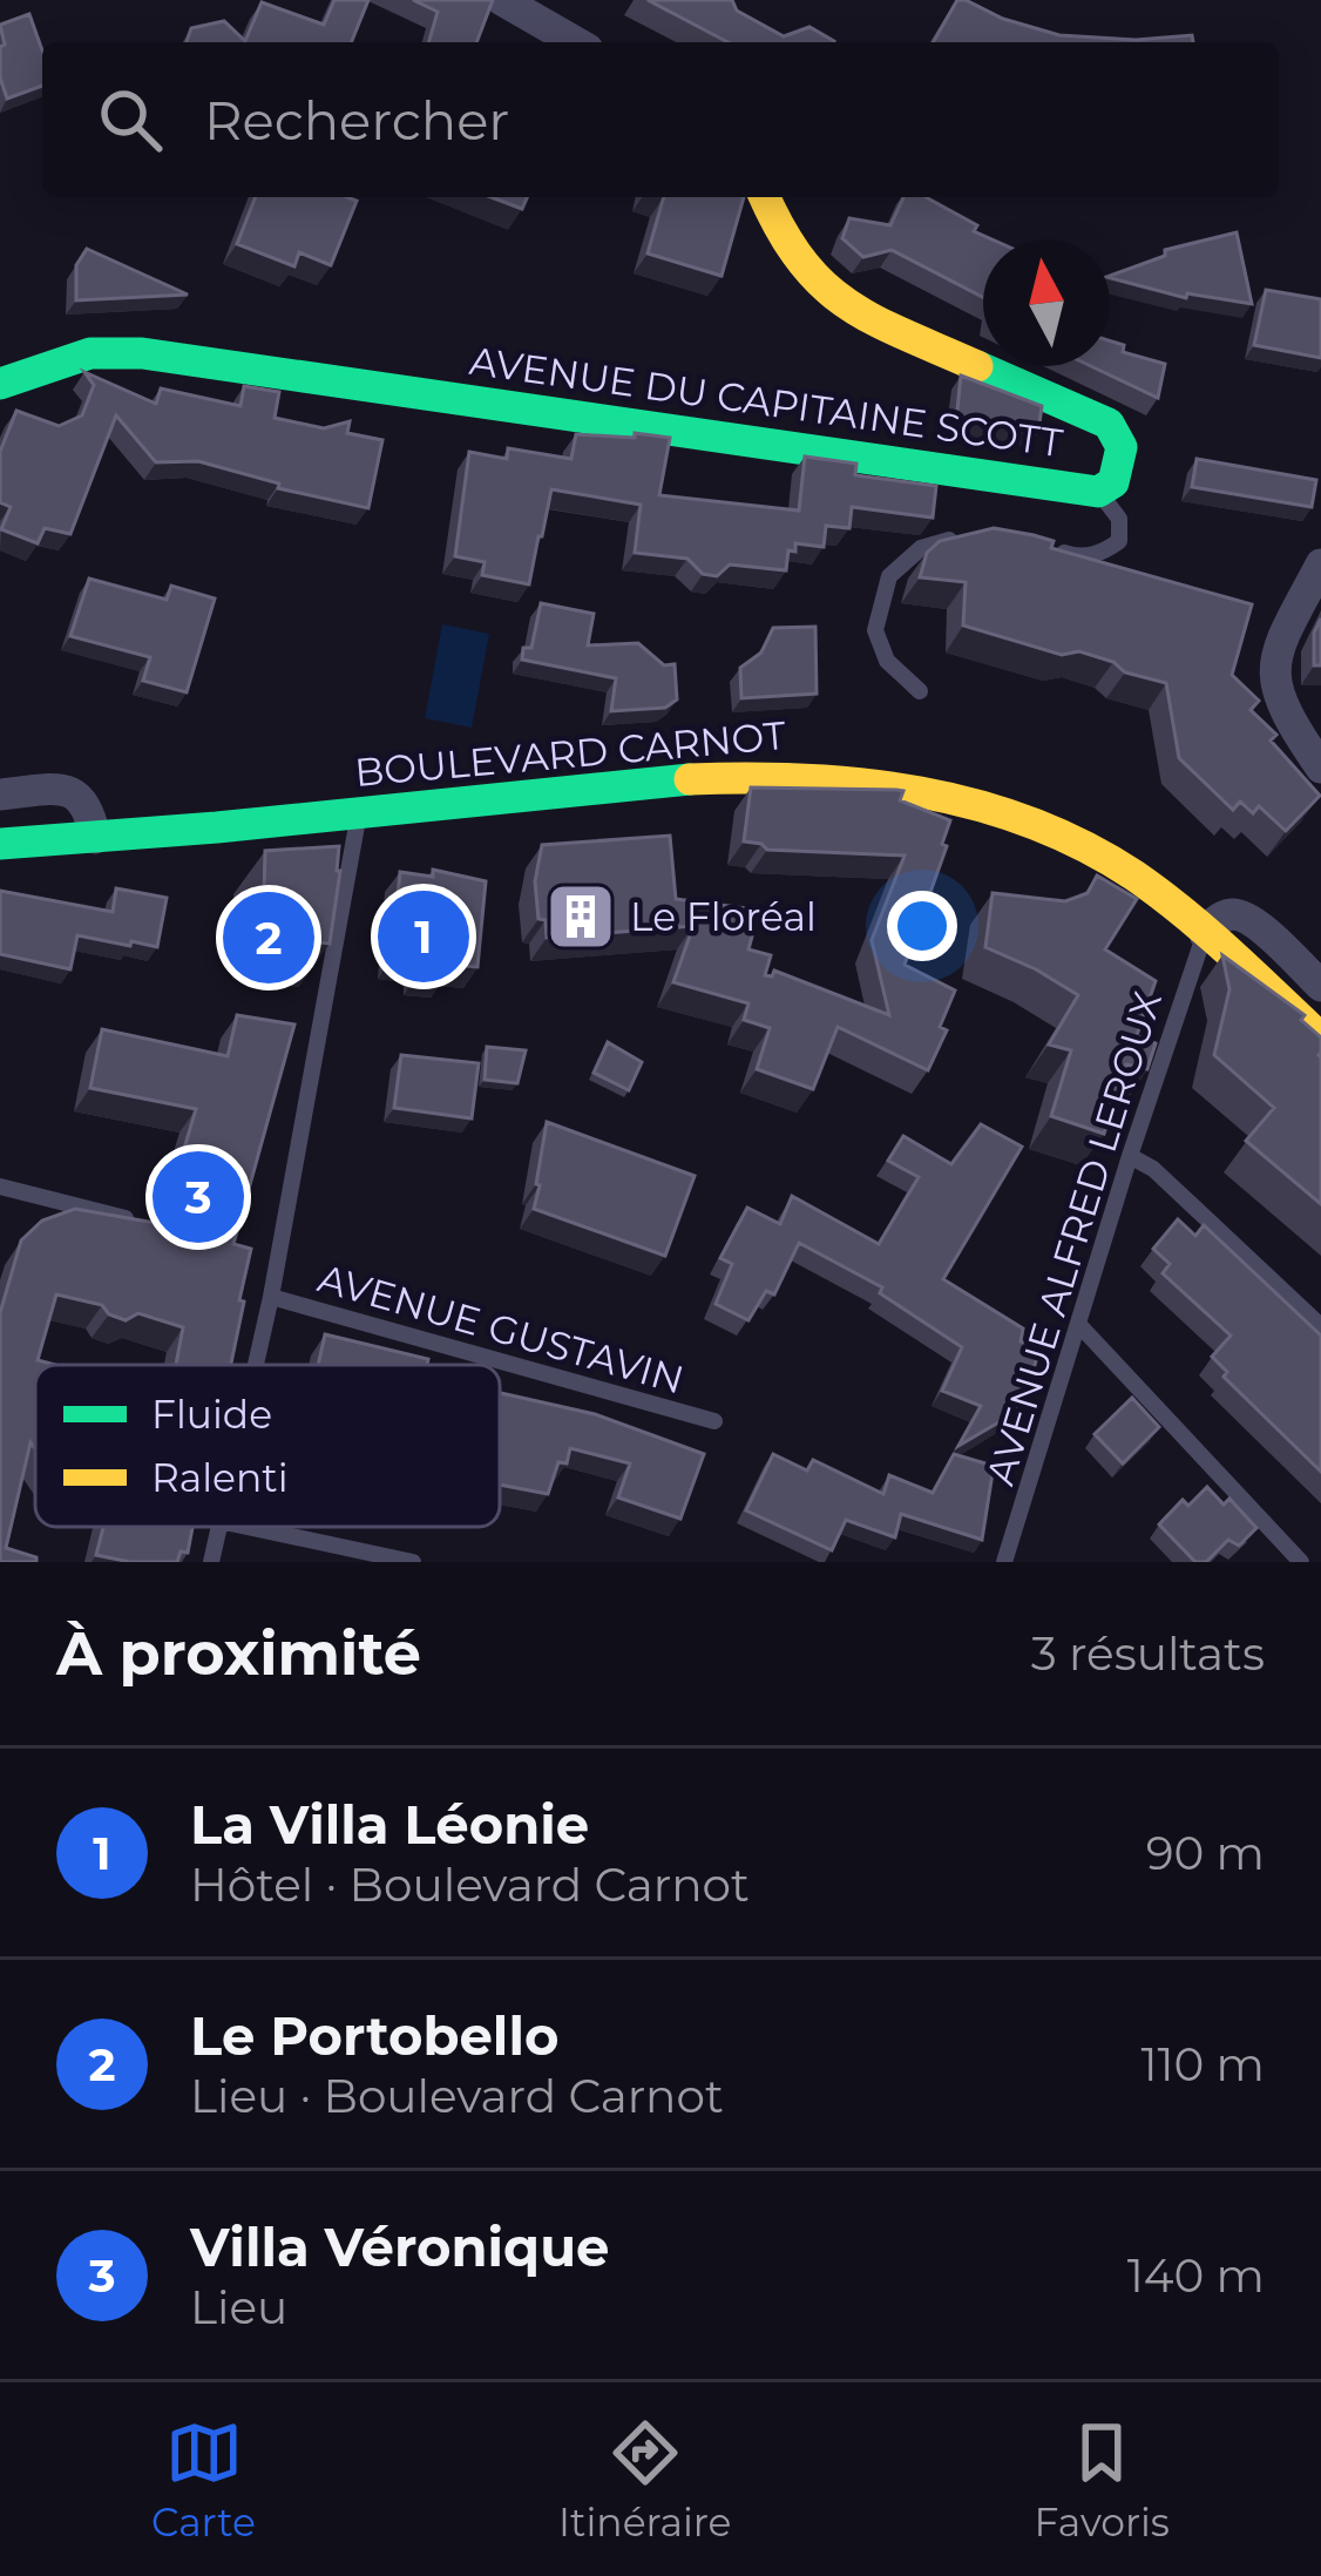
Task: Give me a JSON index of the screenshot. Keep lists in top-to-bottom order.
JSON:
{
  "streets": {
    "street": ["AVENUE DU CAPITAINE SCOTT", "BOULEVARD CARNOT"],
    "lane": ["AVENUE ALFRED LEROUX", "AVENUE GUSTAVIN"]
  },
  "crossings": [
    ["BOULEVARD CARNOT", "AVENUE ALFRED LEROUX"],
    ["BOULEVARD CARNOT", "AVENUE GUSTAVIN"]
  ],
  "places": {
    "building": ["Le Floréal"]
  },
  "legend": ["Fluide", "Ralenti"],
  "north": "top",
  "page": {
    "search": "Rechercher",
    "pins": ["1", "2", "3"],
    "heading": ["À proximité", "3 résultats"],
    "list": [
      {
        "mark": "1",
        "name": "La Villa Léonie",
        "note": "Hôtel · Boulevard Carnot",
        "value": "90 m"
      },
      {
        "mark": "2",
        "name": "Le Portobello",
        "note": "Lieu · Boulevard Carnot",
        "value": "110 m"
      },
      {
        "mark": "3",
        "name": "Villa Véronique",
        "note": "Lieu",
        "value": "140 m"
      }
    ],
    "nav": ["Carte", "Itinéraire", "Favoris"]
  }
}
